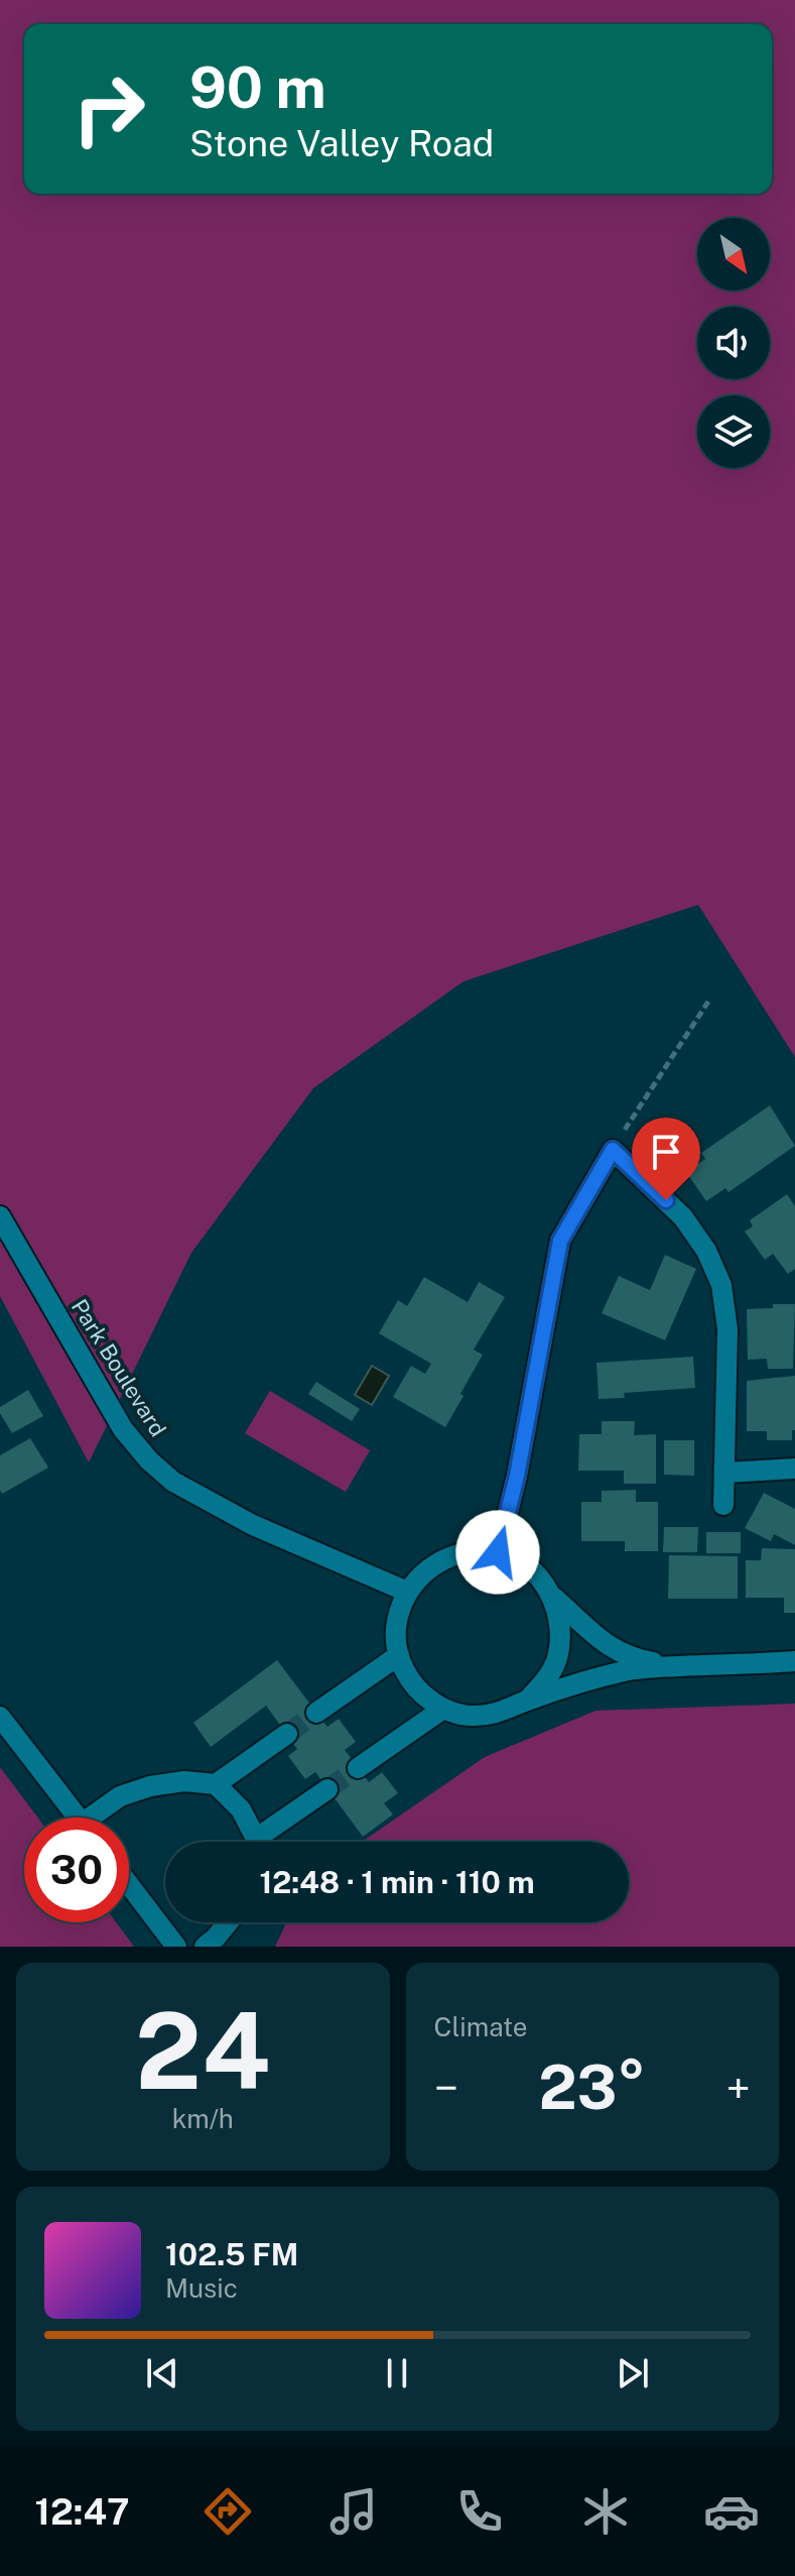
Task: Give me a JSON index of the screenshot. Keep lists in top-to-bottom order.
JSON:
{
  "streets": {
    "street": ["Park Boulevard"]
  },
  "north": "bottom right",
  "page": {
    "turn": ["90 m", "Stone Valley Road"],
    "limit": "30",
    "trip": "12:48 · 1 min · 110 m",
    "tile": [
      ["24", "km/h"],
      "Climate"
    ],
    "heat": ["−", "23°", "+"],
    "song": ["102.5 FM", "Music"],
    "tabs": "12:47"
  }
}
